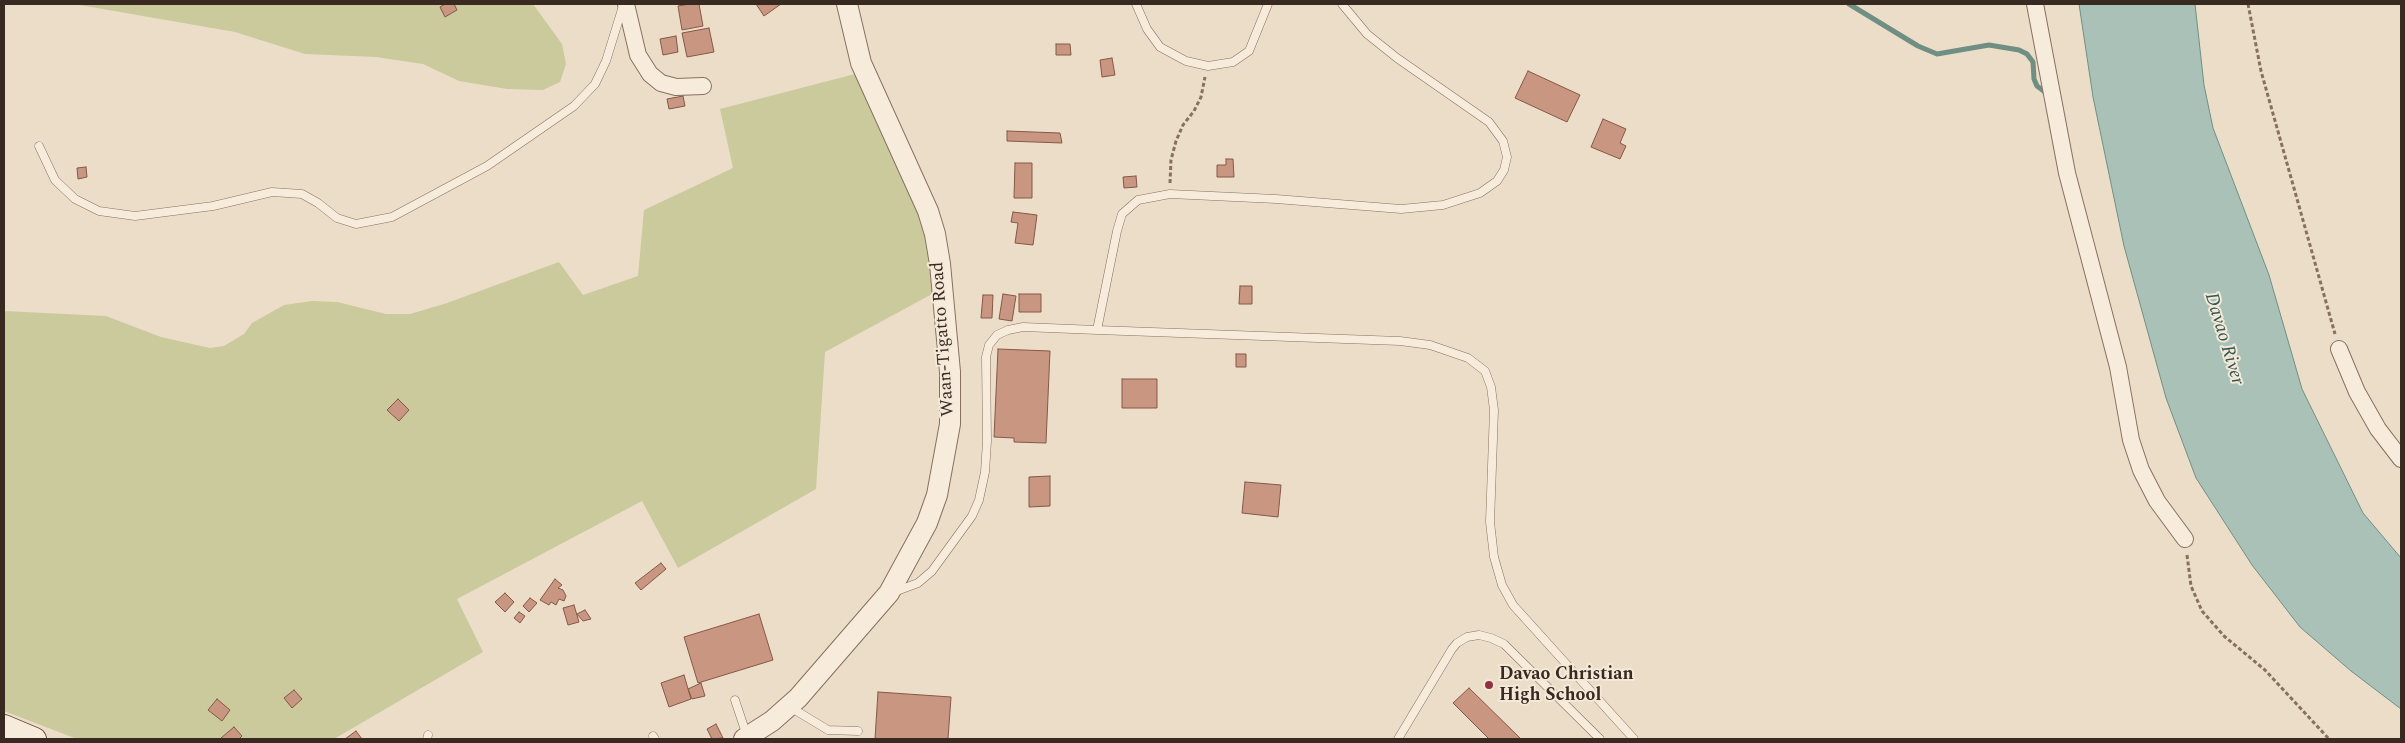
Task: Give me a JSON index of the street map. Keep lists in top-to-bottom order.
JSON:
{
  "streets": {
    "street": ["Waan-Tigatto Road"]
  },
  "water": ["Davao River"],
  "places": ["Davao Christian High School"]
}
